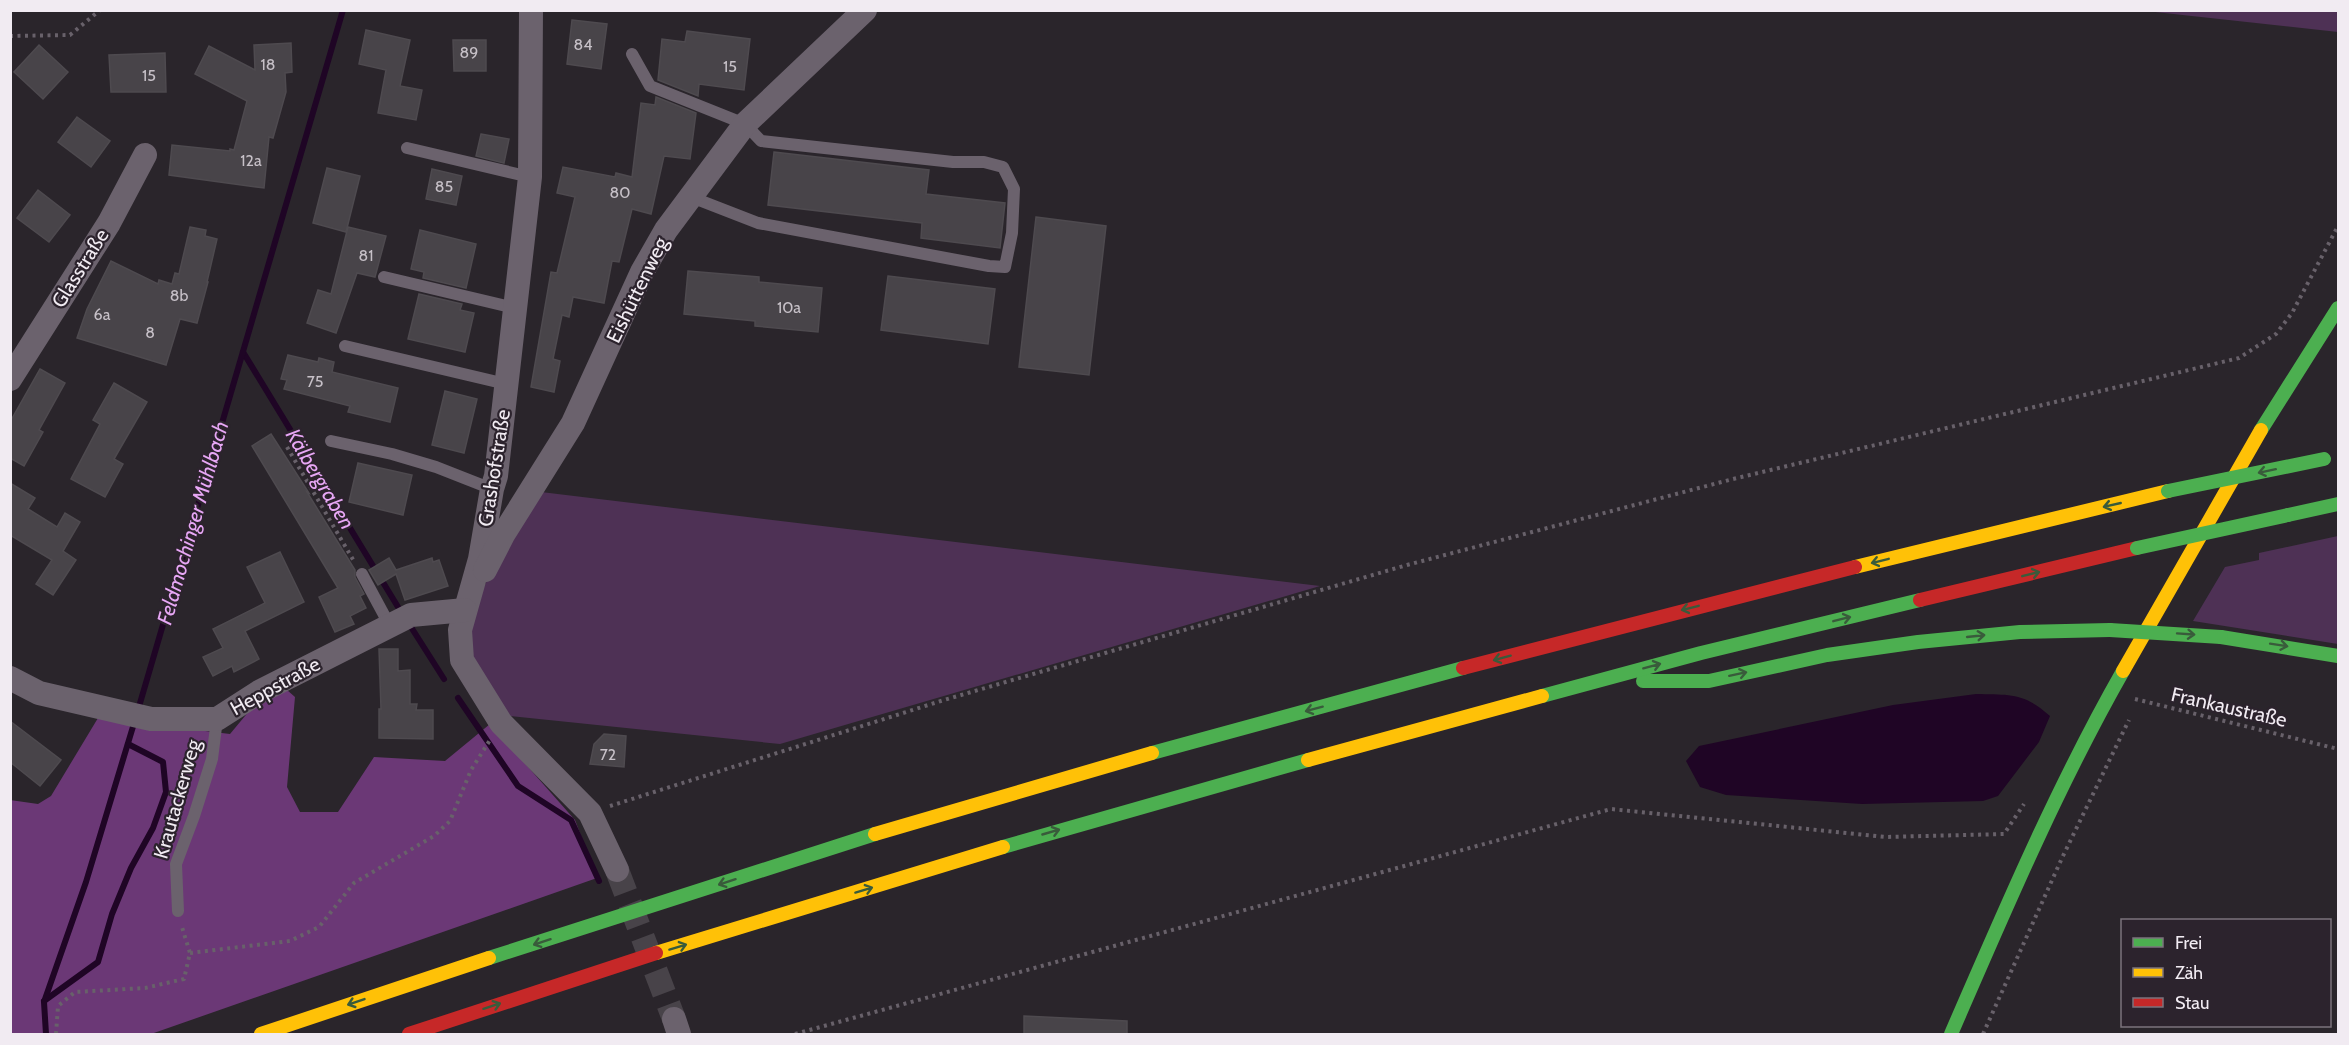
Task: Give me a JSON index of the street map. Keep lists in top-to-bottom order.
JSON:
{
  "streets": {
    "street": [
      "Glasstraße",
      "Eishüttenweg",
      "Grashofstraße",
      "Heppstraße"
    ],
    "lane": ["Krautackerweg"],
    "path": ["Frankaustraße"]
  },
  "crossings": [
    ["Eishüttenweg", "Grashofstraße"],
    ["Eishüttenweg", "Heppstraße"],
    ["Grashofstraße", "Heppstraße"],
    ["Heppstraße", "Krautackerweg"]
  ],
  "water": ["Kälbergraben", "Feldmochinger Mühlbach"],
  "house_numbers": [
    "84",
    "89",
    "18",
    "15",
    "15",
    "12a",
    "85",
    "80",
    "81",
    "8b",
    "10a",
    "6a",
    "8",
    "75",
    "72"
  ],
  "legend": ["Frei", "Zäh", "Stau"]
}
